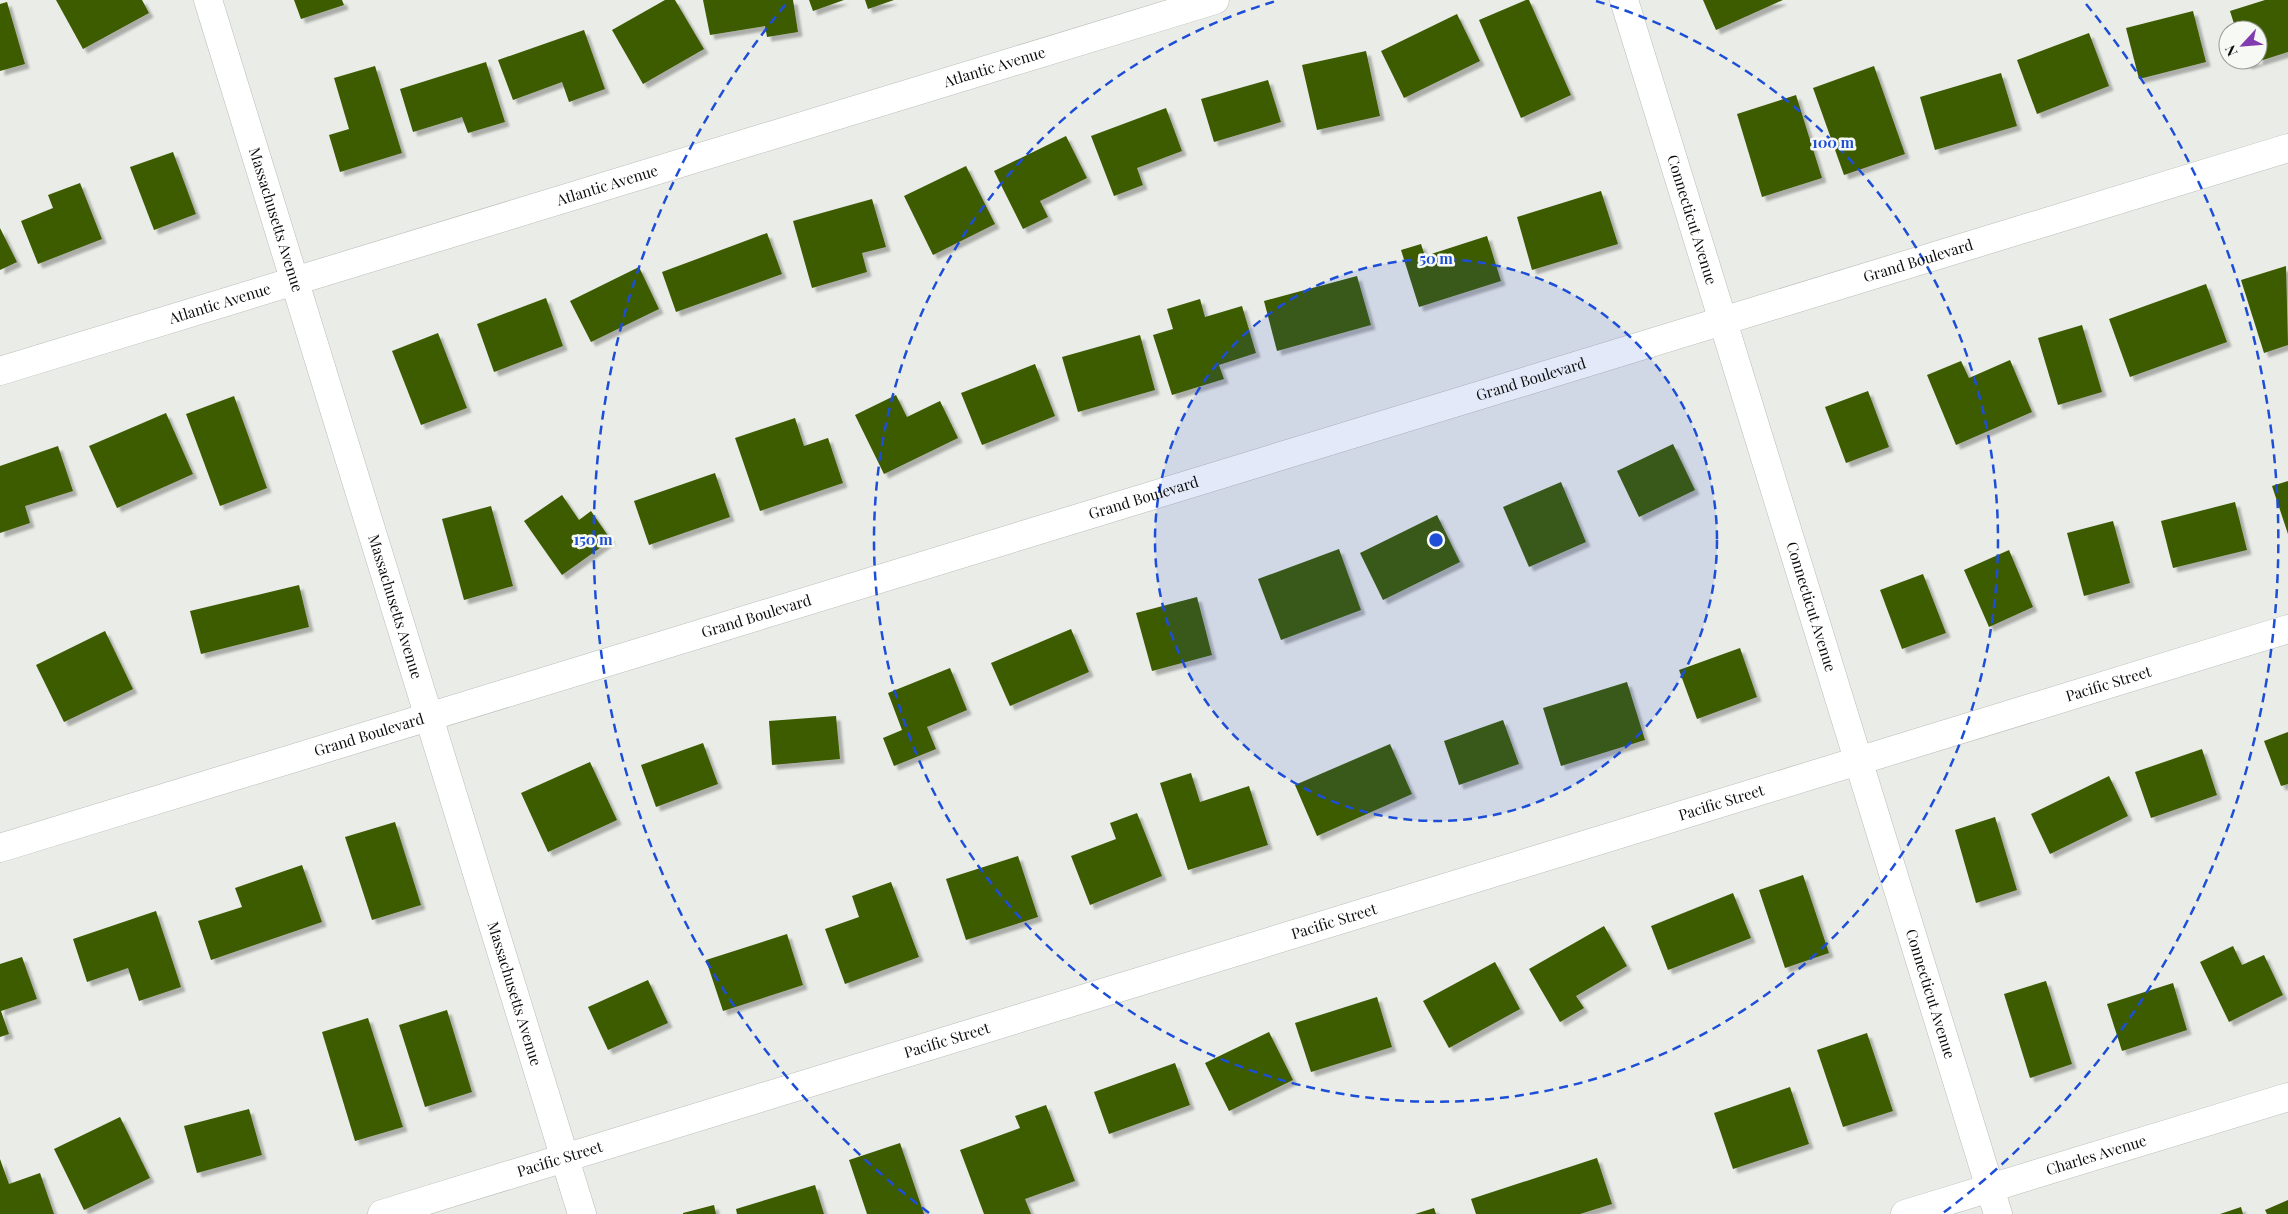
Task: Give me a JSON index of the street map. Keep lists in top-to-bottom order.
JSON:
{
  "streets": {
    "street": [
      "Atlantic Avenue",
      "Massachusetts Avenue",
      "Connecticut Avenue",
      "Grand Boulevard",
      "Pacific Street",
      "Charles Avenue"
    ]
  },
  "crossings": [
    ["Atlantic Avenue", "Massachusetts Avenue"],
    ["Massachusetts Avenue", "Grand Boulevard"],
    ["Massachusetts Avenue", "Pacific Street"],
    ["Connecticut Avenue", "Grand Boulevard"],
    ["Connecticut Avenue", "Pacific Street"],
    ["Connecticut Avenue", "Charles Avenue"]
  ],
  "north": "bottom left",
  "rings": ["100 m", "50 m", "150 m"]
}
